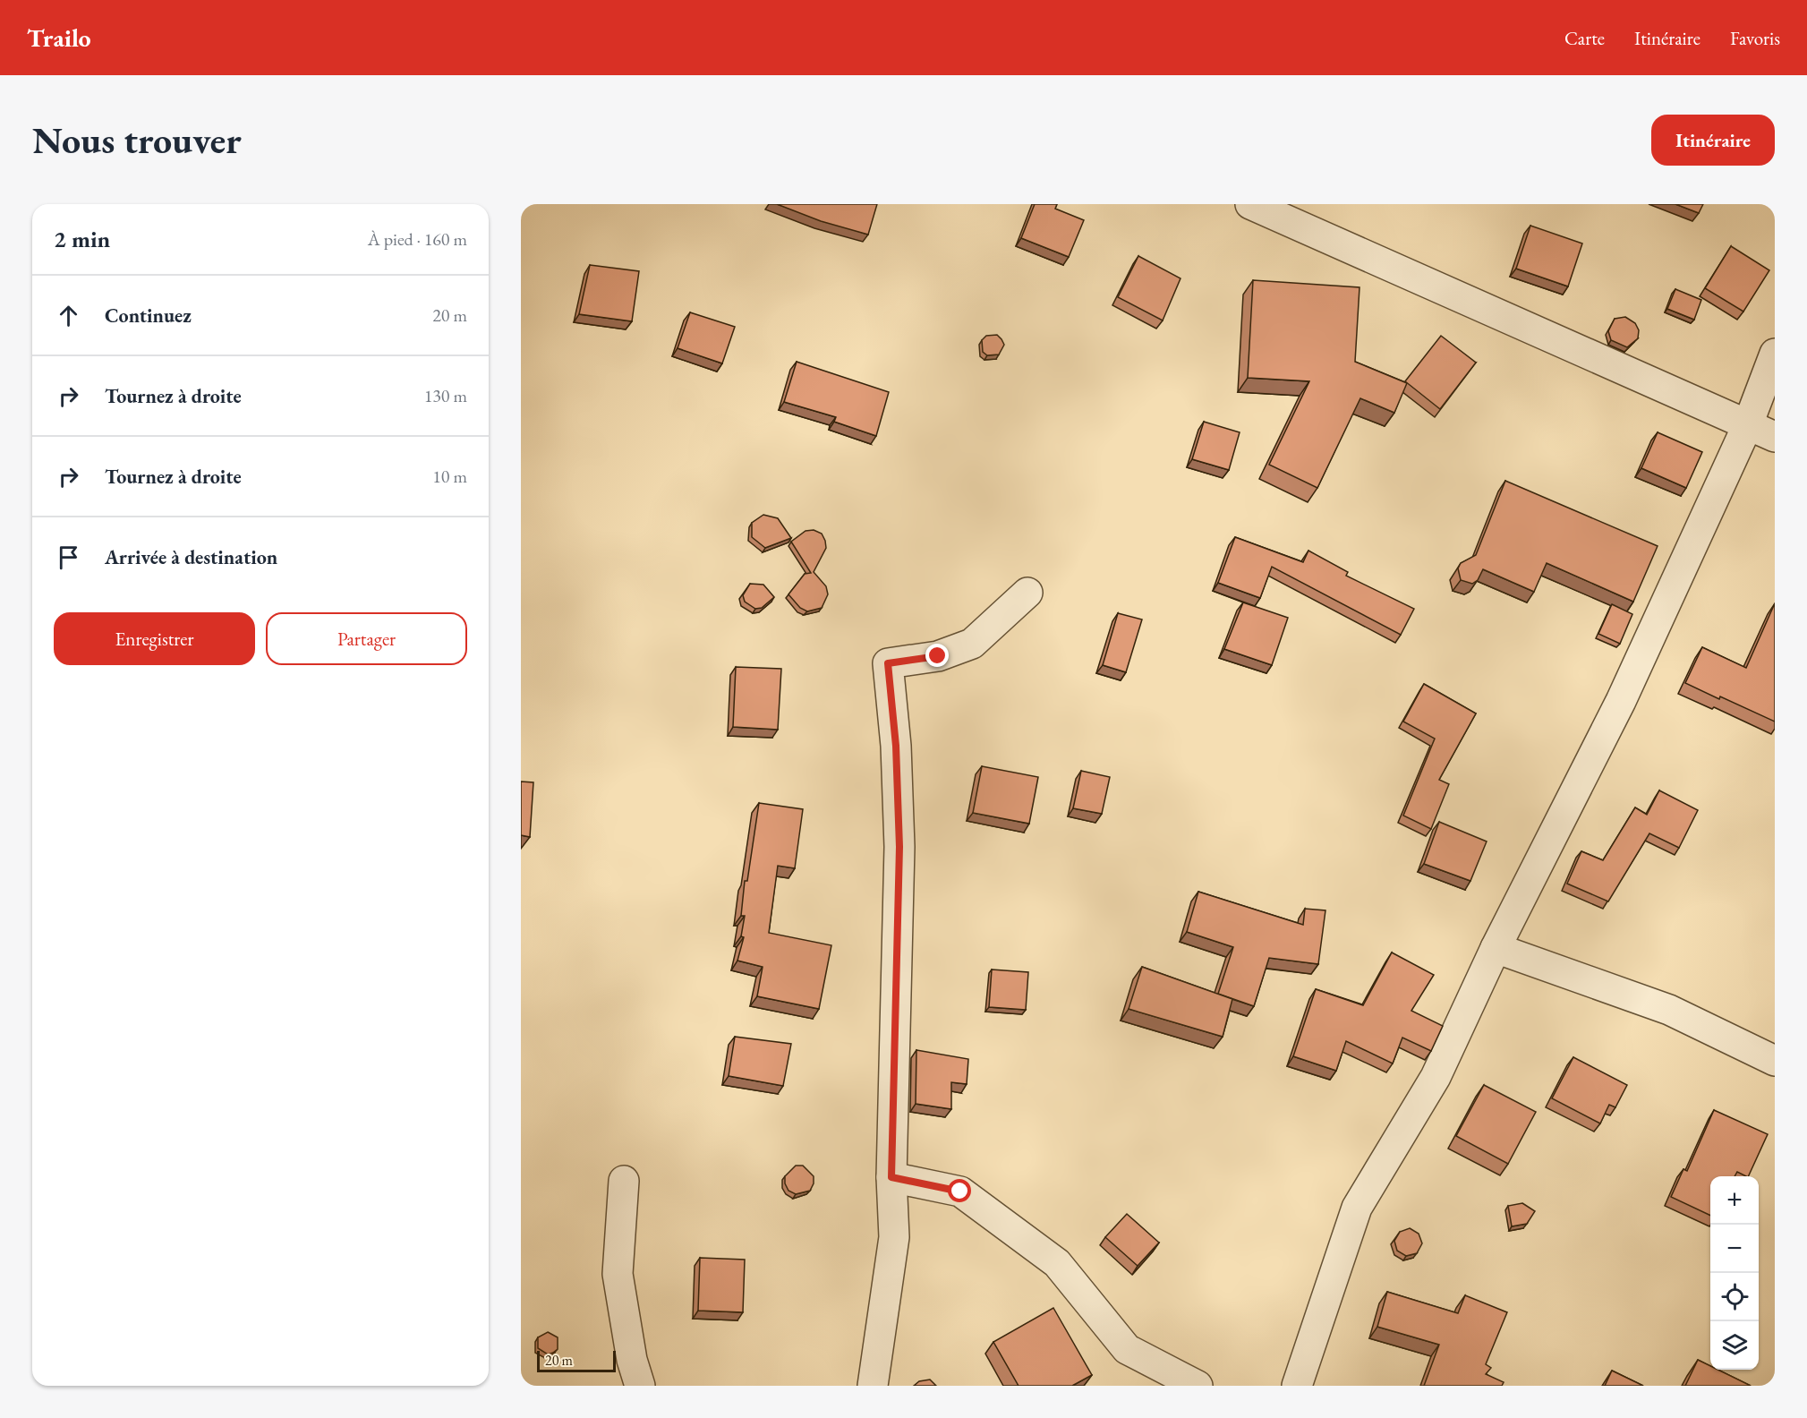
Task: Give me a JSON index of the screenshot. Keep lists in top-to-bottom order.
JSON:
{
  "scale_bar": "20 m",
  "page": {
    "header": "Trailo",
    "nav": ["Carte", "Itinéraire", "Favoris"],
    "buttons": [
      "Itinéraire",
      ["Enregistrer", "Partager"]
    ],
    "title": "Nous trouver",
    "heading": ["2 min", "À pied · 160 m"],
    "list": [
      ["Continuez", "20 m"],
      ["Tournez à droite", "130 m"],
      ["Tournez à droite", "10 m"],
      "Arrivée à destination"
    ],
    "map_buttons": ["+", "−"],
    "scale": "20 m"
  }
}
